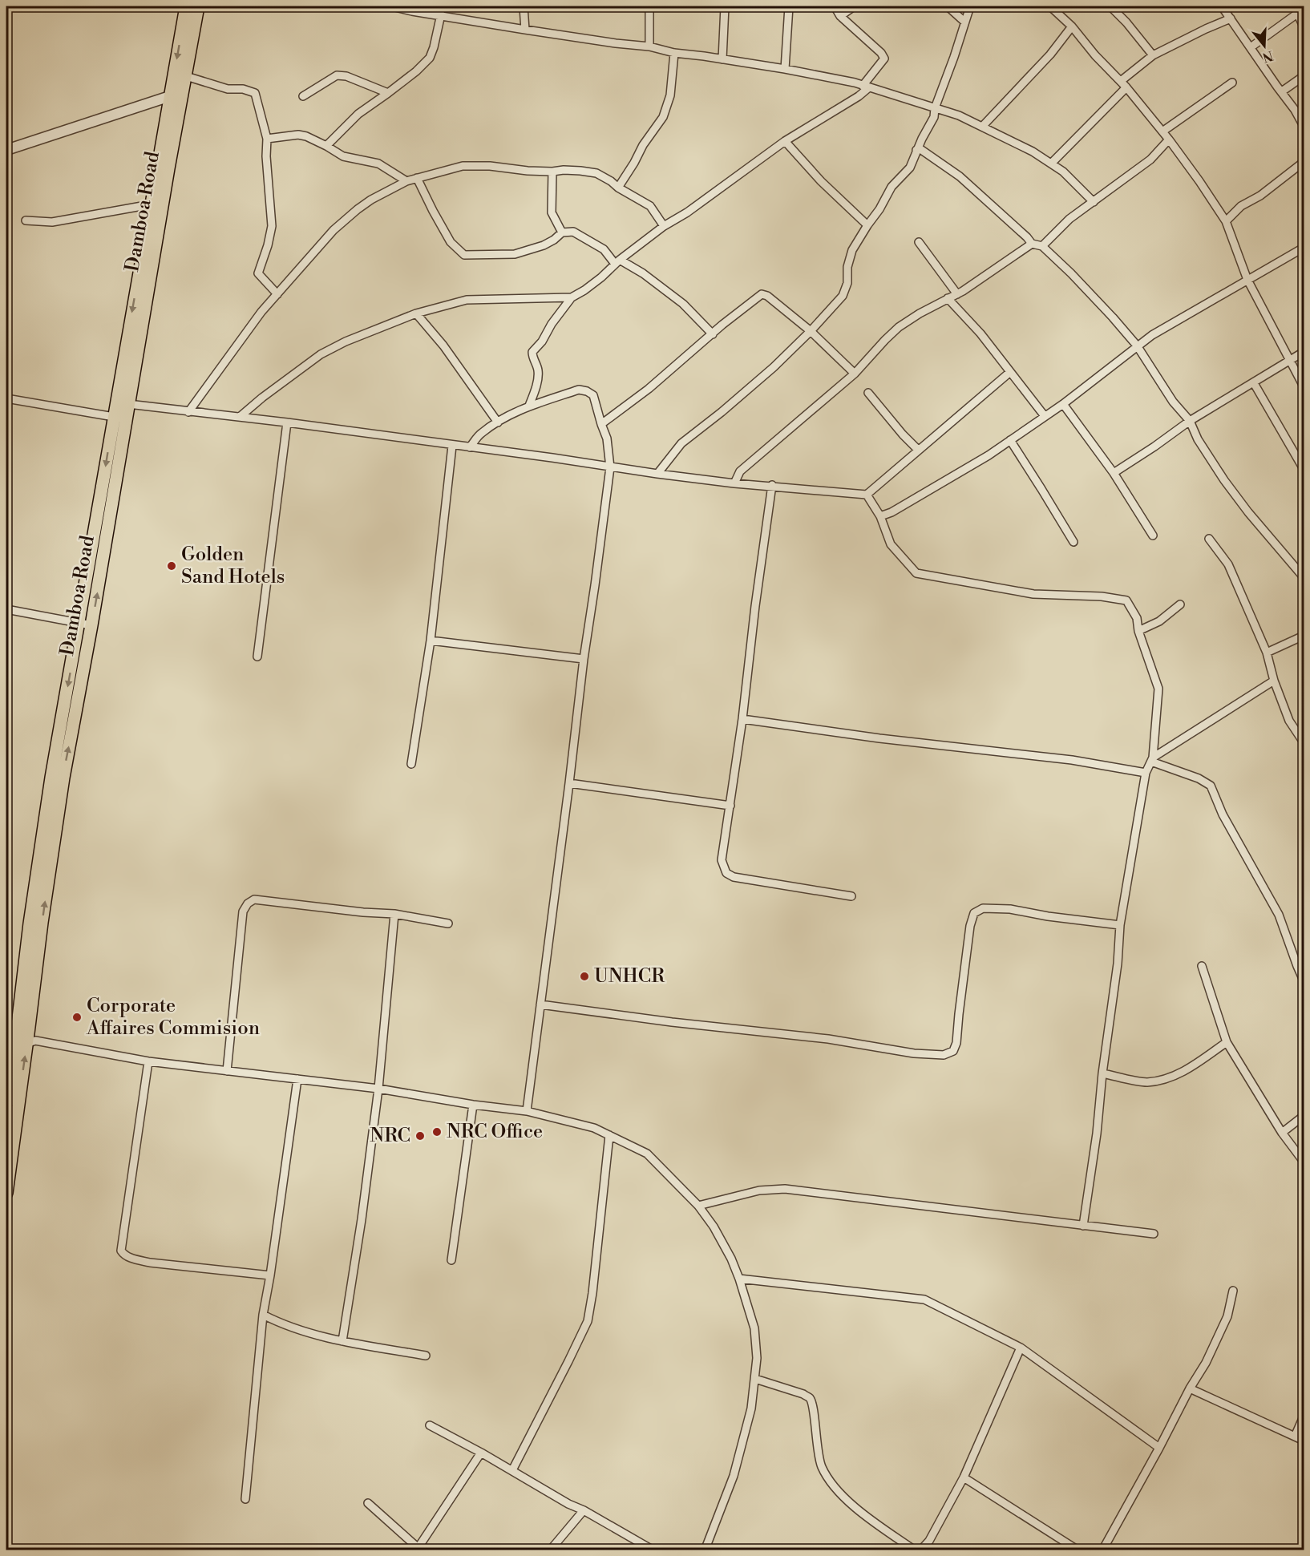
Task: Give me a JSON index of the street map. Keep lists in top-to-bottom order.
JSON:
{
  "streets": {
    "main road": ["Damboa Road"]
  },
  "places": [
    "Golden Sand Hotels",
    "UNHCR",
    "Corporate Affaires Commision",
    "NRC Office",
    "NRC"
  ],
  "north": "bottom"
}
